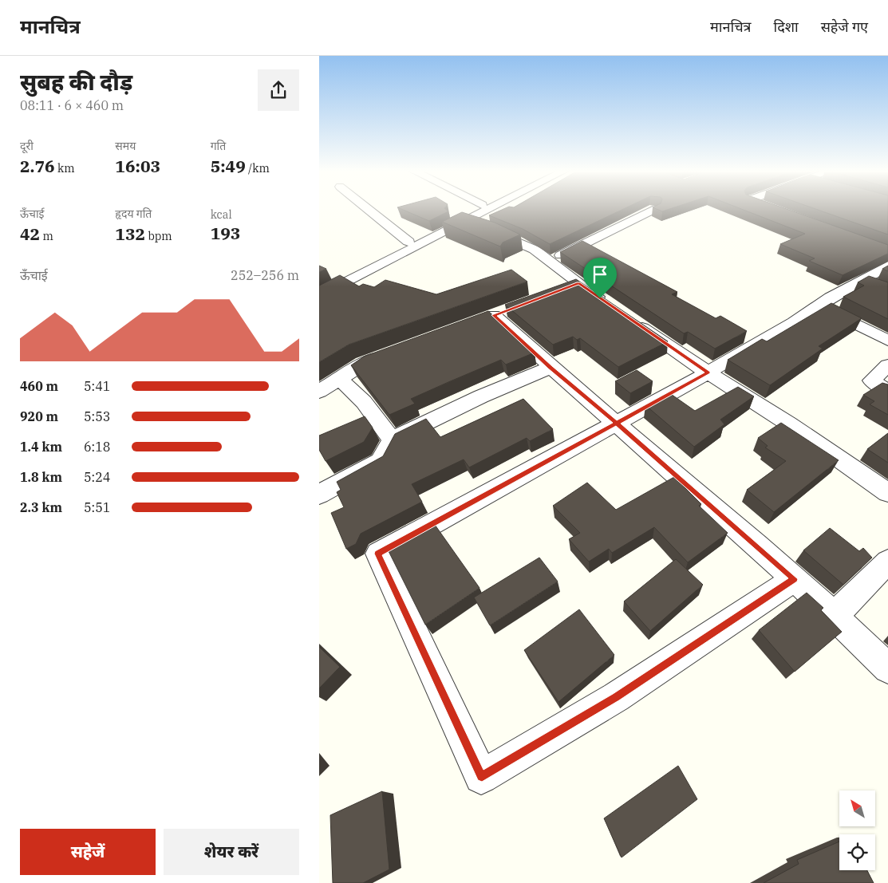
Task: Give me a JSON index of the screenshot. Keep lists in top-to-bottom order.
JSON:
{
  "north": "top left",
  "page": {
    "header": "मानचित्र",
    "nav": ["मानचित्र", "दिशा", "सहेजे गए"],
    "heading": ["सुबह की दौड़", "08:11 · 6 × 460 m"],
    "stats": [
      ["दूरी", "2.76 km"],
      ["समय", "16:03"],
      ["गति", "5:49 /km"],
      ["ऊँचाई", "42 m"],
      ["हृदय गति", "132 bpm"],
      ["kcal", "193"]
    ],
    "chart": ["ऊँचाई", "252–256 m"],
    "list": [
      {
        "name": "460 m",
        "note": "5:41"
      },
      {
        "name": "920 m",
        "note": "5:53"
      },
      {
        "name": "1.4 km",
        "note": "6:18"
      },
      {
        "name": "1.8 km",
        "note": "5:24"
      },
      {
        "name": "2.3 km",
        "note": "5:51"
      }
    ],
    "buttons": ["सहेजें", "शेयर करें"]
  }
}
